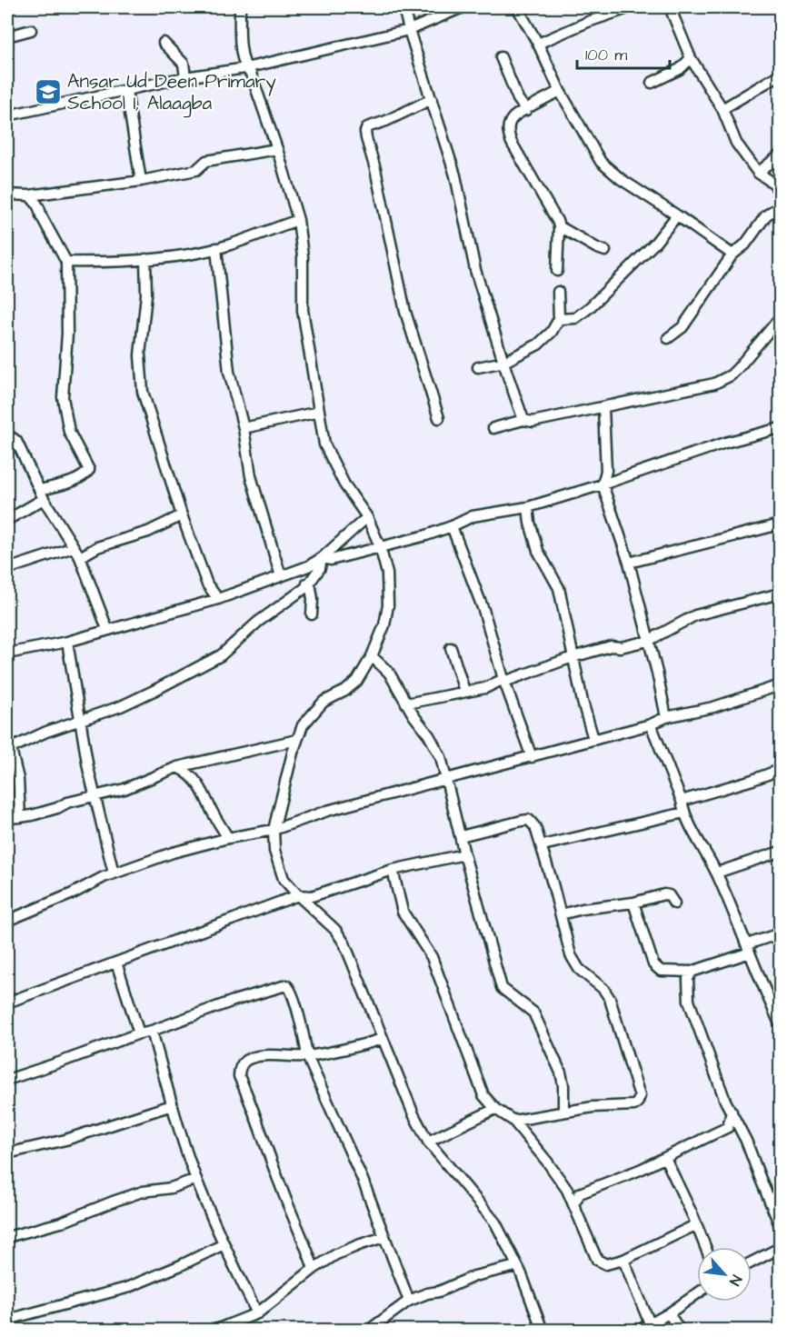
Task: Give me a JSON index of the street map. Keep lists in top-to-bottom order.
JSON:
{
  "places": {
    "school or university": ["Ansar Ud Deen Primary School I, Alaagba"]
  },
  "scale_bar": "100 m",
  "north": "bottom right"
}
